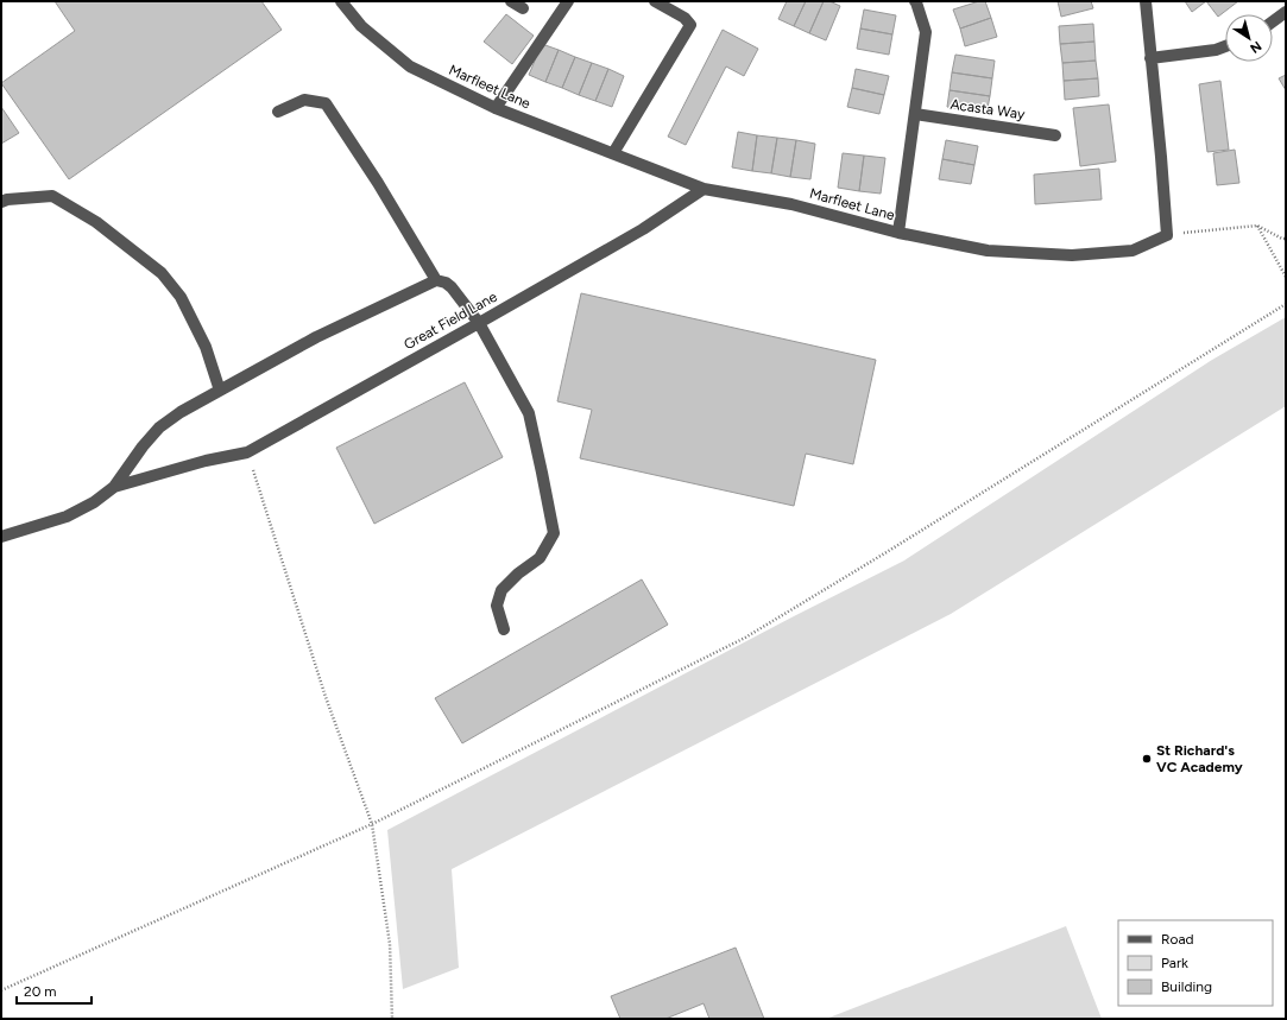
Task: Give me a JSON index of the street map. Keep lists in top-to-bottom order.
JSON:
{
  "streets": {
    "street": ["Marfleet Lane", "Acasta Way", "Great Field Lane"]
  },
  "crossings": [
    ["Marfleet Lane", "Great Field Lane"]
  ],
  "places": ["St Richard's VC Academy"],
  "legend": ["Road", "Park", "Building"],
  "scale_bar": "20 m",
  "north": "bottom right"
}
